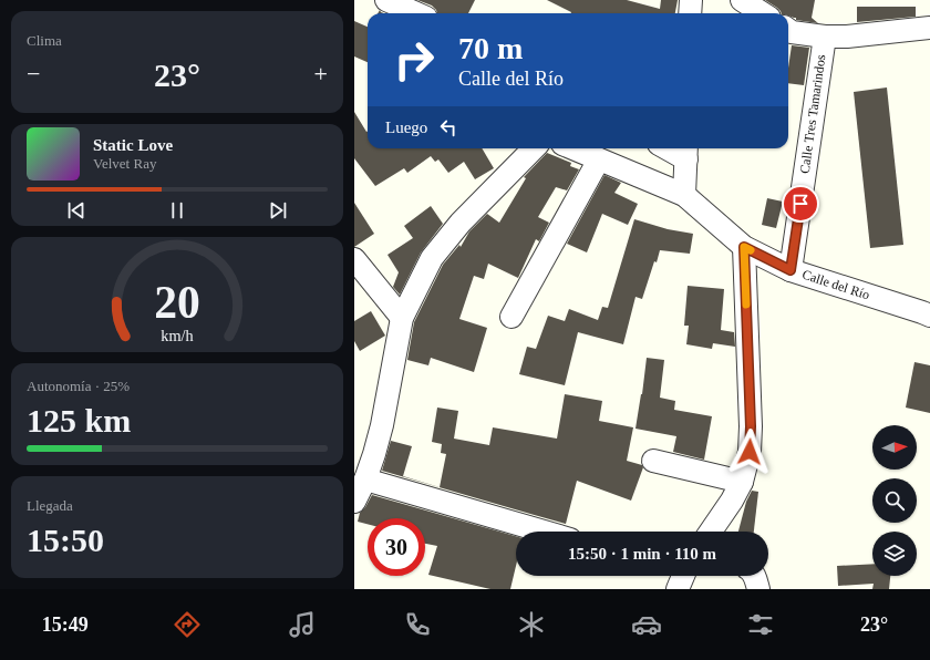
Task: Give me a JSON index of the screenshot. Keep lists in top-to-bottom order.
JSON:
{
  "streets": {
    "street": ["Calle Tres Tamarindos", "Calle del Río"]
  },
  "crossings": [
    ["Calle Tres Tamarindos", "Calle del Río"]
  ],
  "north": "right",
  "page": {
    "tile": [
      "Clima",
      ["Autonomía · 25%", "125 km"],
      ["Llegada", "15:50"]
    ],
    "turn": ["70 m", "Calle del Río"],
    "heat": ["−", "23°", "+"],
    "then": "Luego",
    "song": ["Static Love", "Velvet Ray"],
    "limit": "30",
    "trip": "15:50 · 1 min · 110 m",
    "tabs": ["15:49", "23°"],
    "gauge": ["20", "km/h"]
  }
}
